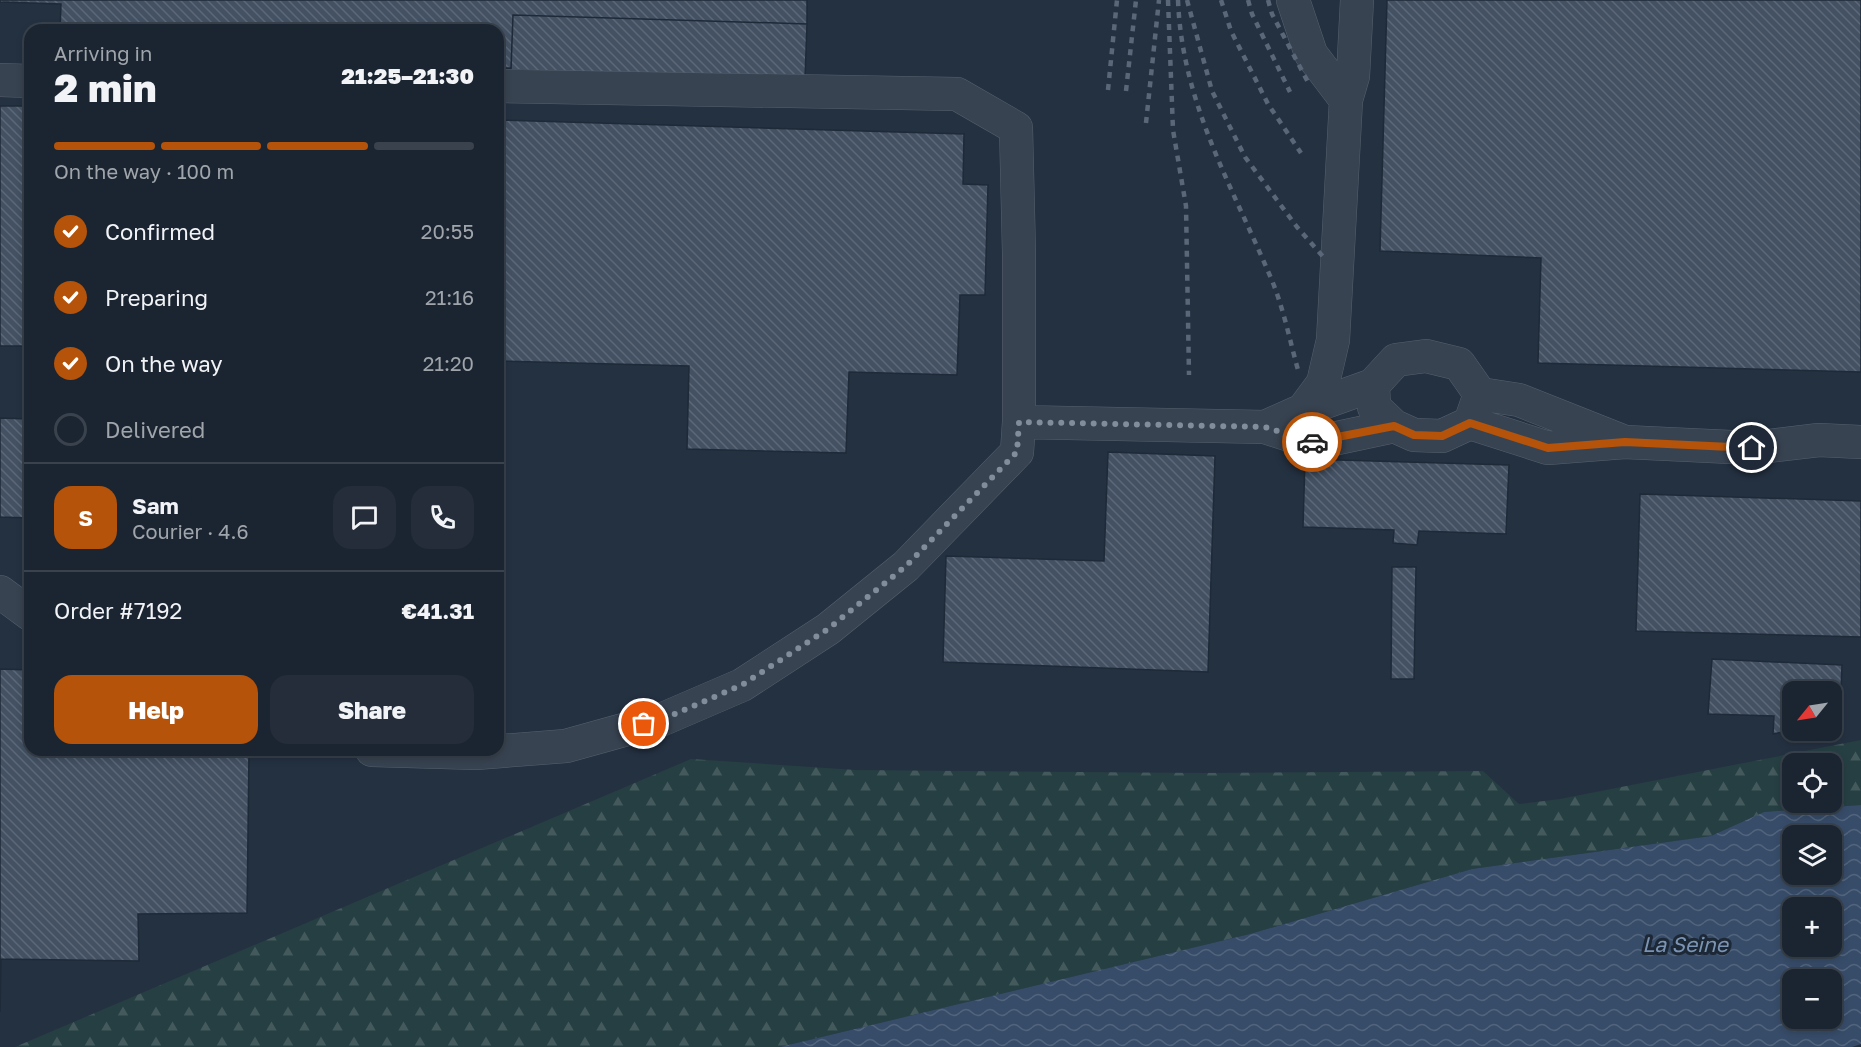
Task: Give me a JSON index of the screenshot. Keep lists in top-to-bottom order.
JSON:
{
  "water": ["La Seine"],
  "north": "bottom left",
  "page": {
    "heading": ["2 min", "Arriving in", "21:25–21:30"],
    "panel": [
      "Sam",
      "Courier · 4.6",
      "Order #7192",
      "€41.31"
    ],
    "bar": "On the way · 100 m",
    "list": [
      ["Confirmed", "20:55"],
      ["Preparing", "21:16"],
      ["On the way", "21:20"],
      "Delivered"
    ],
    "round": "S",
    "buttons": ["Help", "Share"],
    "map_buttons": ["+", "−"]
  }
}
